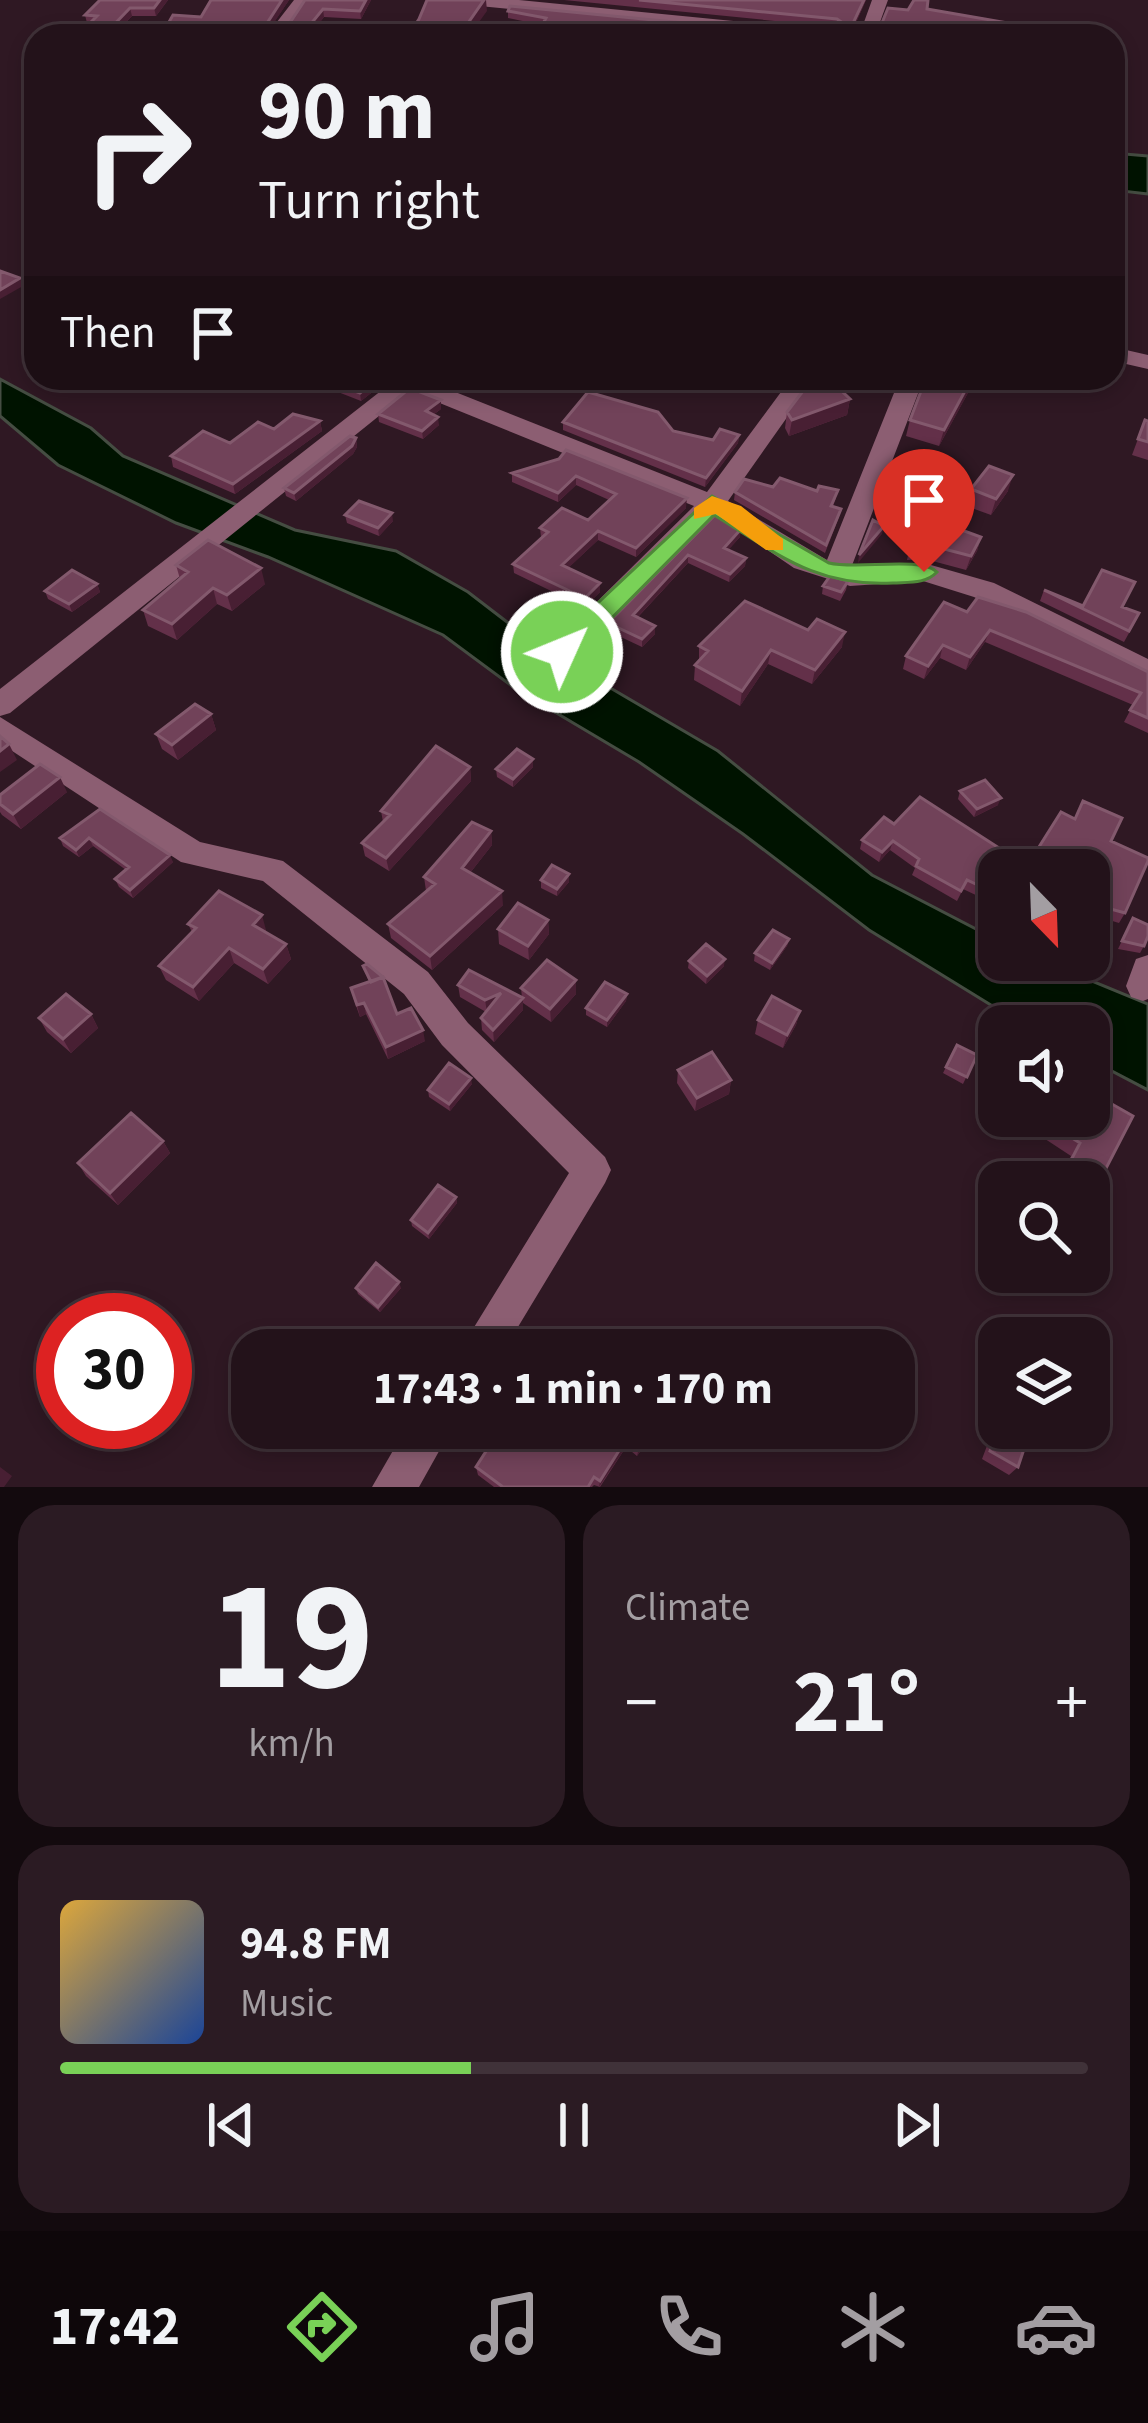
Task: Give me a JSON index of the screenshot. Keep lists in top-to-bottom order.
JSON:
{
  "north": "bottom right",
  "page": {
    "turn": ["90 m", "Turn right"],
    "then": "Then",
    "limit": "30",
    "trip": "17:43 · 1 min · 170 m",
    "tile": [
      ["19", "km/h"],
      "Climate"
    ],
    "heat": ["−", "21°", "+"],
    "song": ["94.8 FM", "Music"],
    "tabs": "17:42"
  }
}
